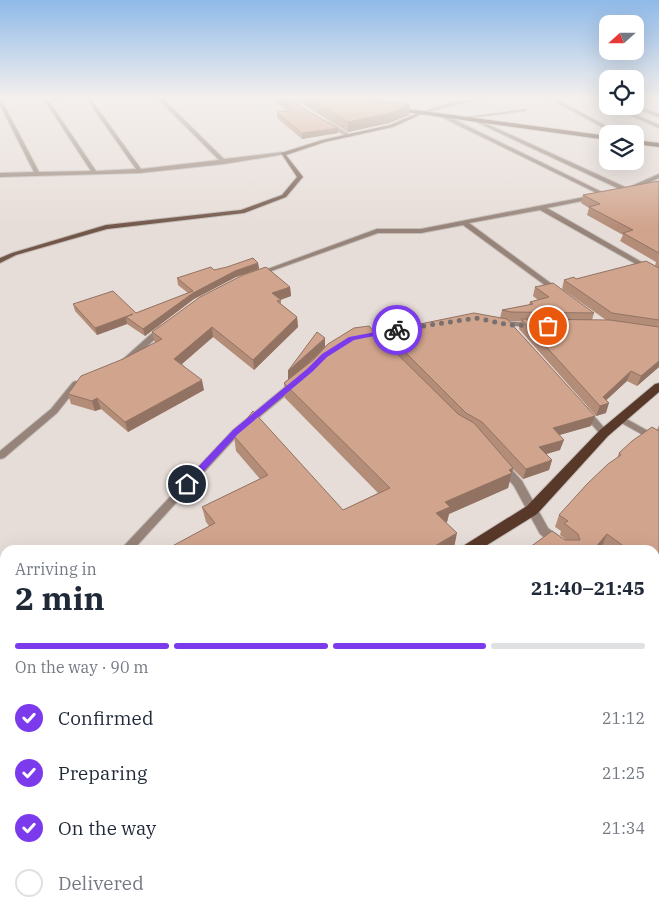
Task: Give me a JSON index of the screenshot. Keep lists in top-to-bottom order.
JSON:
{
  "north": "left",
  "page": {
    "heading": ["2 min", "Arriving in", "21:40–21:45"],
    "bar": "On the way · 90 m",
    "list": [
      ["Confirmed", "21:12"],
      ["Preparing", "21:25"],
      ["On the way", "21:34"],
      "Delivered"
    ]
  }
}
